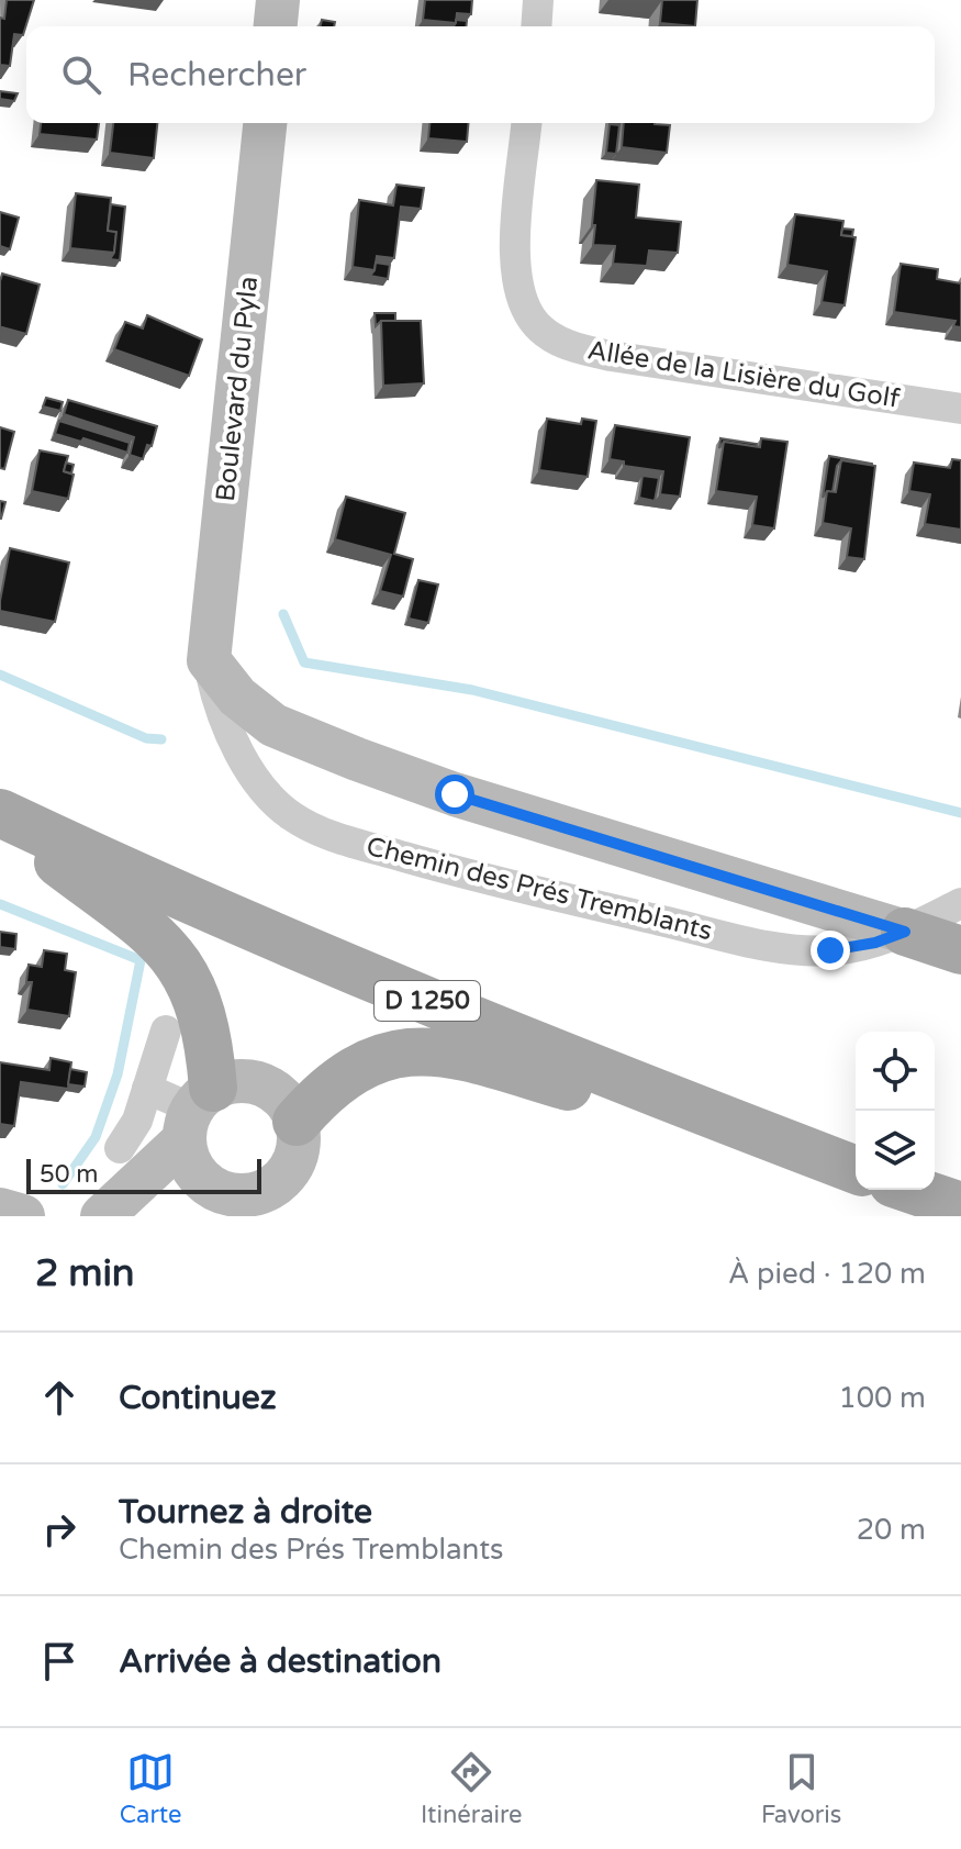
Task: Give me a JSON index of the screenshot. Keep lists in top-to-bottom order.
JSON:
{
  "streets": {
    "main road": ["D 1250"],
    "street": ["Allée de la Lisière du Golf", "Boulevard du Pyla", "Chemin des Prés Tremblants"]
  },
  "crossings": [
    ["Boulevard du Pyla", "Chemin des Prés Tremblants"]
  ],
  "scale_bar": "50 m",
  "page": {
    "search": "Rechercher",
    "scale": "50 m",
    "heading": ["2 min", "À pied · 120 m"],
    "list": [
      ["Continuez", "100 m"],
      ["Tournez à droite", "Chemin des Prés Tremblants", "20 m"],
      "Arrivée à destination"
    ],
    "nav": ["Carte", "Itinéraire", "Favoris"]
  }
}
